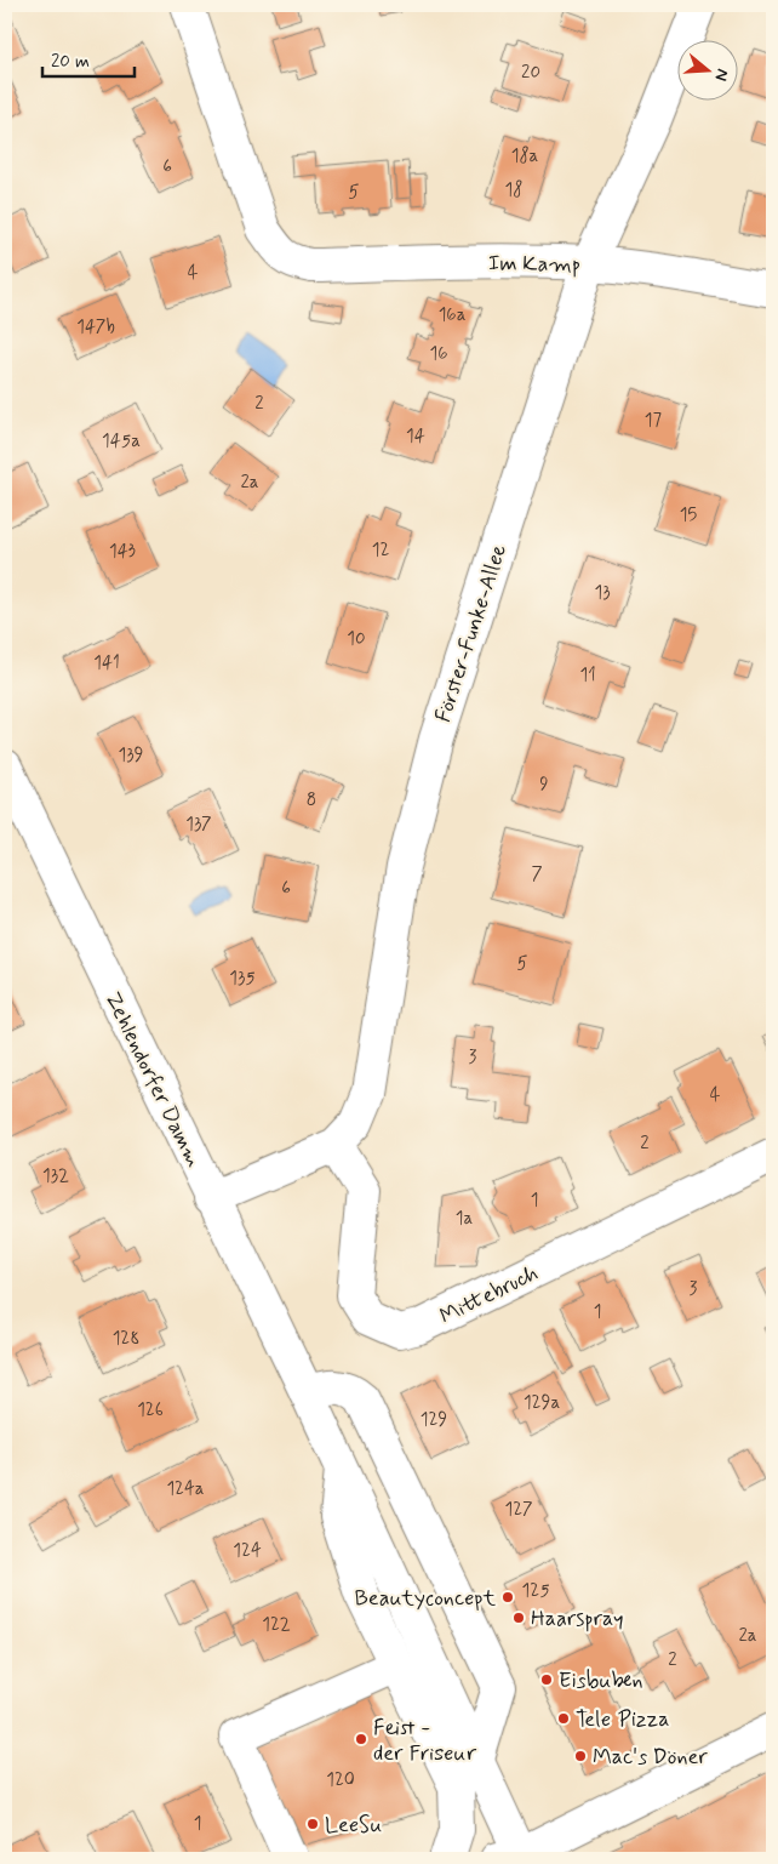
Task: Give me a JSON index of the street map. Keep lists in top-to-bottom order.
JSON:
{
  "streets": {
    "street": [
      "Im Kamp",
      "Förster-Funke-Allee",
      "Zehlendorfer Damm",
      "Mittebruch"
    ]
  },
  "crossings": [
    ["Im Kamp", "Förster-Funke-Allee"],
    ["Förster-Funke-Allee", "Zehlendorfer Damm"],
    ["Förster-Funke-Allee", "Mittebruch"]
  ],
  "places": [
    "Beautyconcept",
    "Haarspray",
    "Eisbuben",
    "Tele Pizza",
    "Feist - der Friseur",
    "Mac's Döner",
    "LeeSu"
  ],
  "house_numbers": [
    "20",
    "18a",
    "6",
    "18",
    "5",
    "4",
    "16a",
    "147b",
    "16",
    "2",
    "17",
    "14",
    "145a",
    "2a",
    "15",
    "12",
    "143",
    "13",
    "10",
    "141",
    "11",
    "139",
    "9",
    "8",
    "137",
    "7",
    "6",
    "5",
    "135",
    "3",
    "4",
    "2",
    "132",
    "1",
    "1a",
    "3",
    "1",
    "128",
    "129a",
    "126",
    "129",
    "124a",
    "127",
    "124",
    "125",
    "122",
    "2a",
    "2",
    "120",
    "1"
  ],
  "scale_bar": "20 m",
  "north": "right"
}
